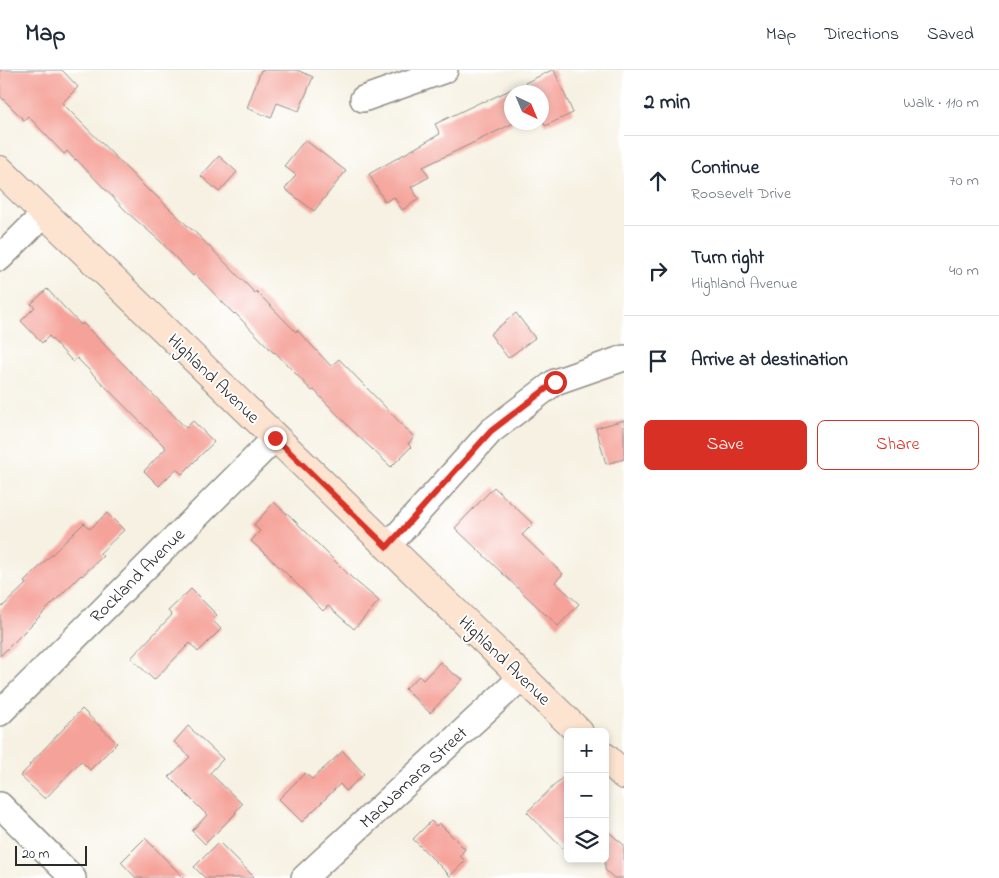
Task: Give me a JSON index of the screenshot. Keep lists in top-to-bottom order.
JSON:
{
  "streets": {
    "main road": ["Highland Avenue"],
    "street": ["Rockland Avenue", "MacNamara Street"]
  },
  "crossings": [
    ["Highland Avenue", "Rockland Avenue"],
    ["Highland Avenue", "MacNamara Street"]
  ],
  "scale_bar": "20 m",
  "north": "bottom right",
  "page": {
    "header": "Map",
    "nav": ["Map", "Directions", "Saved"],
    "heading": ["2 min", "Walk · 110 m"],
    "list": [
      ["Continue", "Roosevelt Drive", "70 m"],
      ["Turn right", "Highland Avenue", "40 m"],
      "Arrive at destination"
    ],
    "buttons": ["Save", "Share"],
    "map_buttons": ["+", "−"],
    "scale": "20 m"
  }
}
